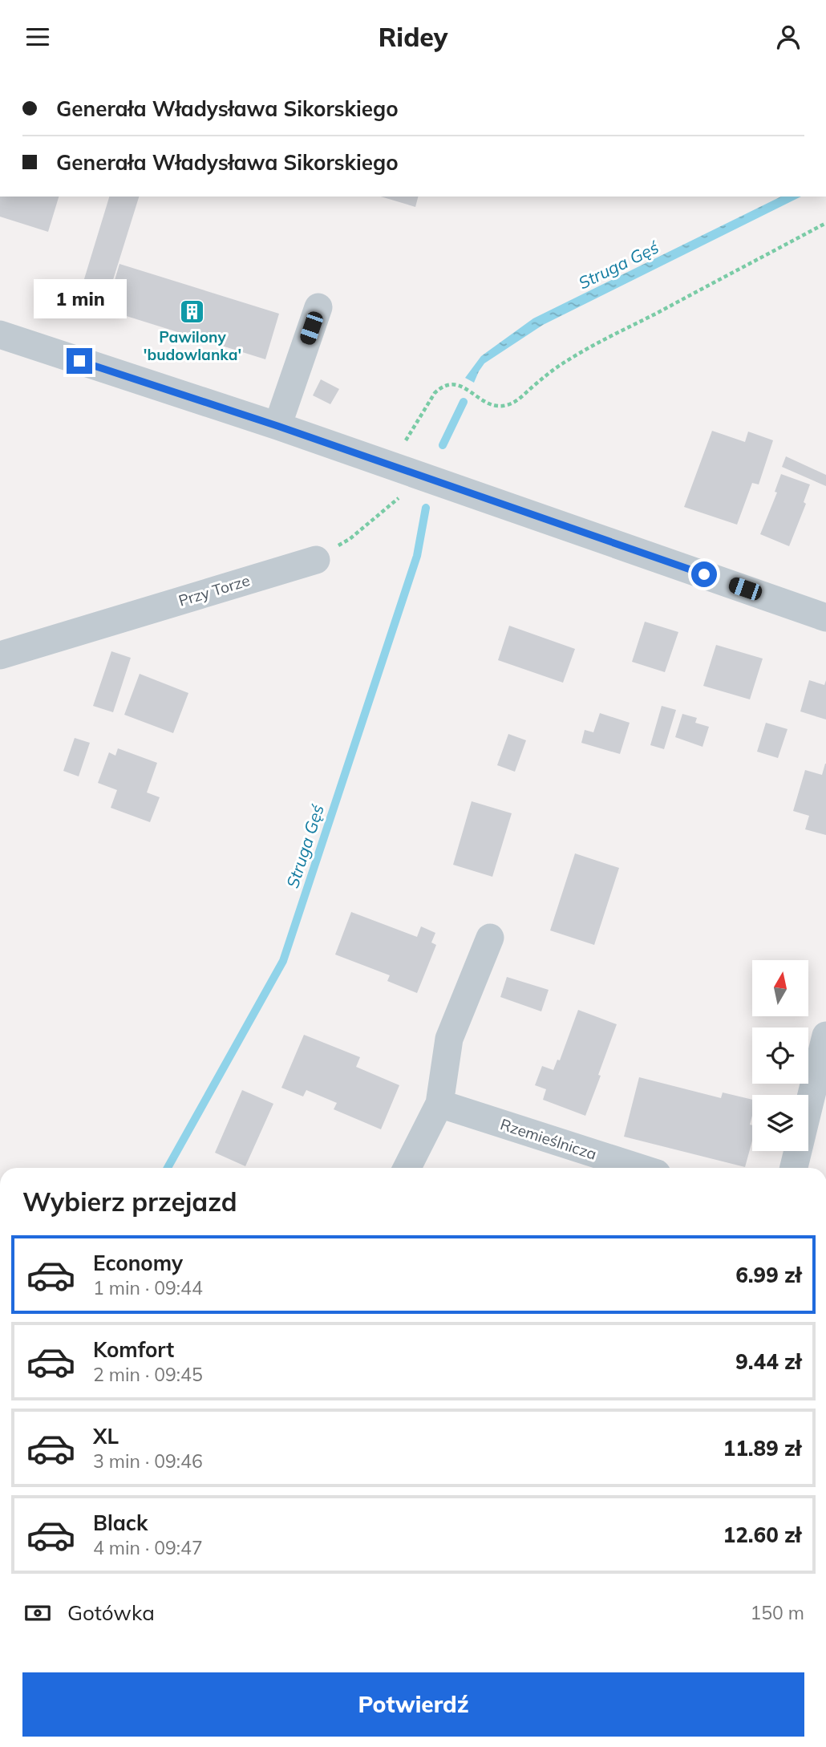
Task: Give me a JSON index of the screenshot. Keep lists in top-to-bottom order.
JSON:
{
  "streets": {
    "street": ["Przy Torze", "Rzemieślnicza"]
  },
  "water": ["Struga Gęś"],
  "places": {
    "building": ["Pawilony 'budowlanka'"]
  },
  "north": "top",
  "page": {
    "header": "Ridey",
    "banner": ["Generała Władysława Sikorskiego", "Generała Władysława Sikorskiego"],
    "bubble": "1 min",
    "heading": "Wybierz przejazd",
    "list": [
      {
        "name": "Economy",
        "note": "1 min · 09:44",
        "value": "6.99 zł"
      },
      {
        "name": "Komfort",
        "note": "2 min · 09:45",
        "value": "9.44 zł"
      },
      {
        "name": "XL",
        "note": "3 min · 09:46",
        "value": "11.89 zł"
      },
      {
        "name": "Black",
        "note": "4 min · 09:47",
        "value": "12.60 zł"
      }
    ],
    "pay": ["Gotówka", "150 m"],
    "buttons": "Potwierdź"
  }
}
